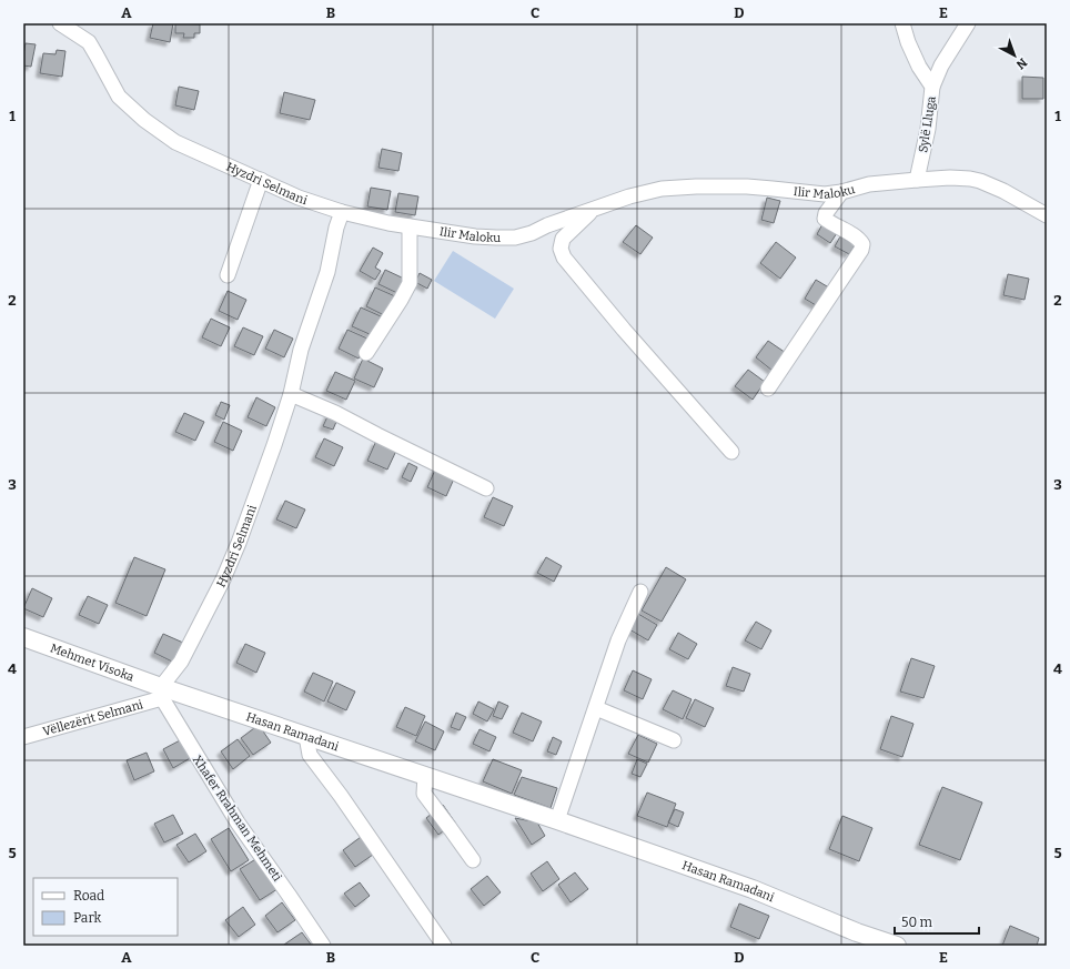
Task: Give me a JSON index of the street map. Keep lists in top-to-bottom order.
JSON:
{
  "streets": {
    "main road": ["Mehmet Visoka", "Hasan Ramadani"],
    "street": [
      "Sylë Lluga",
      "Hyzdri Selmani",
      "Ilir Maloku",
      "Vëllezërit Selmani",
      "Xhafer Rrahman Mehmeti"
    ]
  },
  "crossings": [
    ["Sylë Lluga", "Ilir Maloku"],
    ["Hyzdri Selmani", "Ilir Maloku"],
    ["Hyzdri Selmani", "Mehmet Visoka"],
    ["Hyzdri Selmani", "Vëllezërit Selmani"],
    ["Hyzdri Selmani", "Hasan Ramadani"],
    ["Hyzdri Selmani", "Xhafer Rrahman Mehmeti"],
    ["Mehmet Visoka", "Vëllezërit Selmani"],
    ["Mehmet Visoka", "Hasan Ramadani"],
    ["Mehmet Visoka", "Xhafer Rrahman Mehmeti"],
    ["Vëllezërit Selmani", "Hasan Ramadani"],
    ["Vëllezërit Selmani", "Xhafer Rrahman Mehmeti"],
    ["Hasan Ramadani", "Xhafer Rrahman Mehmeti"]
  ],
  "legend": ["Road", "Park"],
  "scale_bar": "50 m",
  "north": "bottom right",
  "grid": {
    "columns": [
      "A",
      "B",
      "C",
      "D",
      "E"
    ],
    "rows": [
      "1",
      "2",
      "3",
      "4",
      "5"
    ]
  }
}
